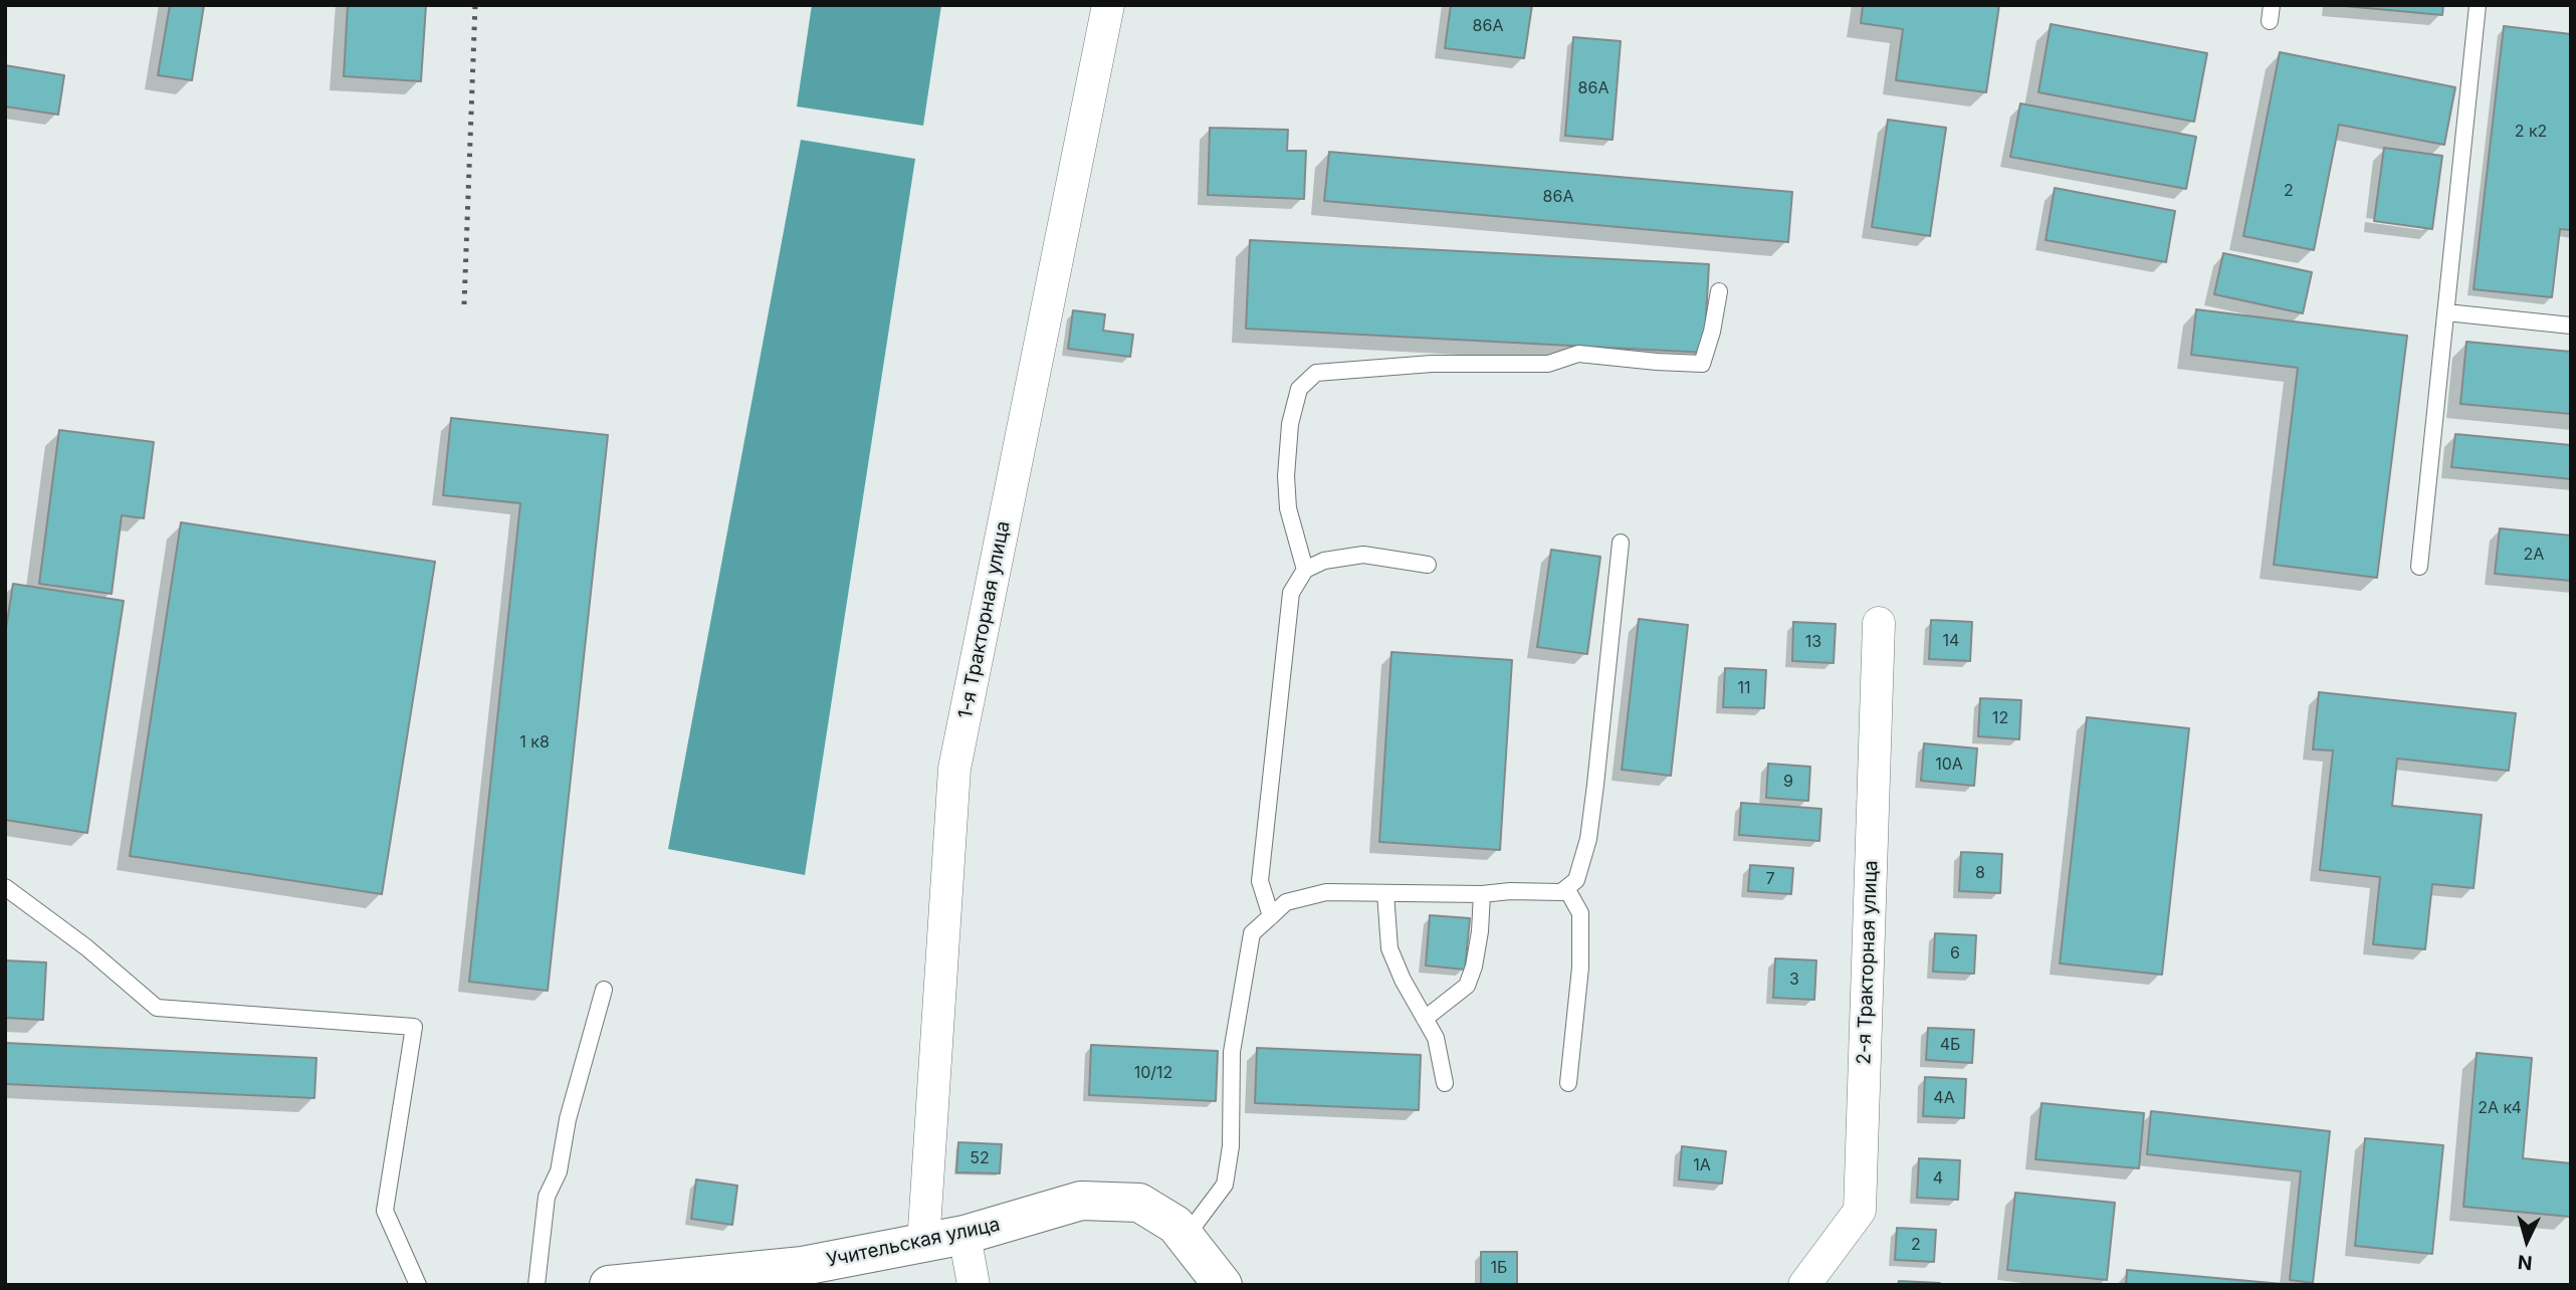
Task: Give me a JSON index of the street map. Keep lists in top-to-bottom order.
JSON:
{
  "streets": {
    "street": ["1-я Тракторная улица", "2-я Тракторная улица", "Учительская улица"]
  },
  "crossings": [
    ["1-я Тракторная улица", "Учительская улица"]
  ],
  "house_numbers": [
    "86А",
    "86А",
    "2 к2",
    "2",
    "86А",
    "2А",
    "14",
    "13",
    "11",
    "12",
    "1 к8",
    "10А",
    "9",
    "8",
    "7",
    "6",
    "3",
    "4Б",
    "10/12",
    "4А",
    "2А к4",
    "52",
    "1А",
    "4",
    "2",
    "1Б"
  ],
  "north": "bottom"
}
